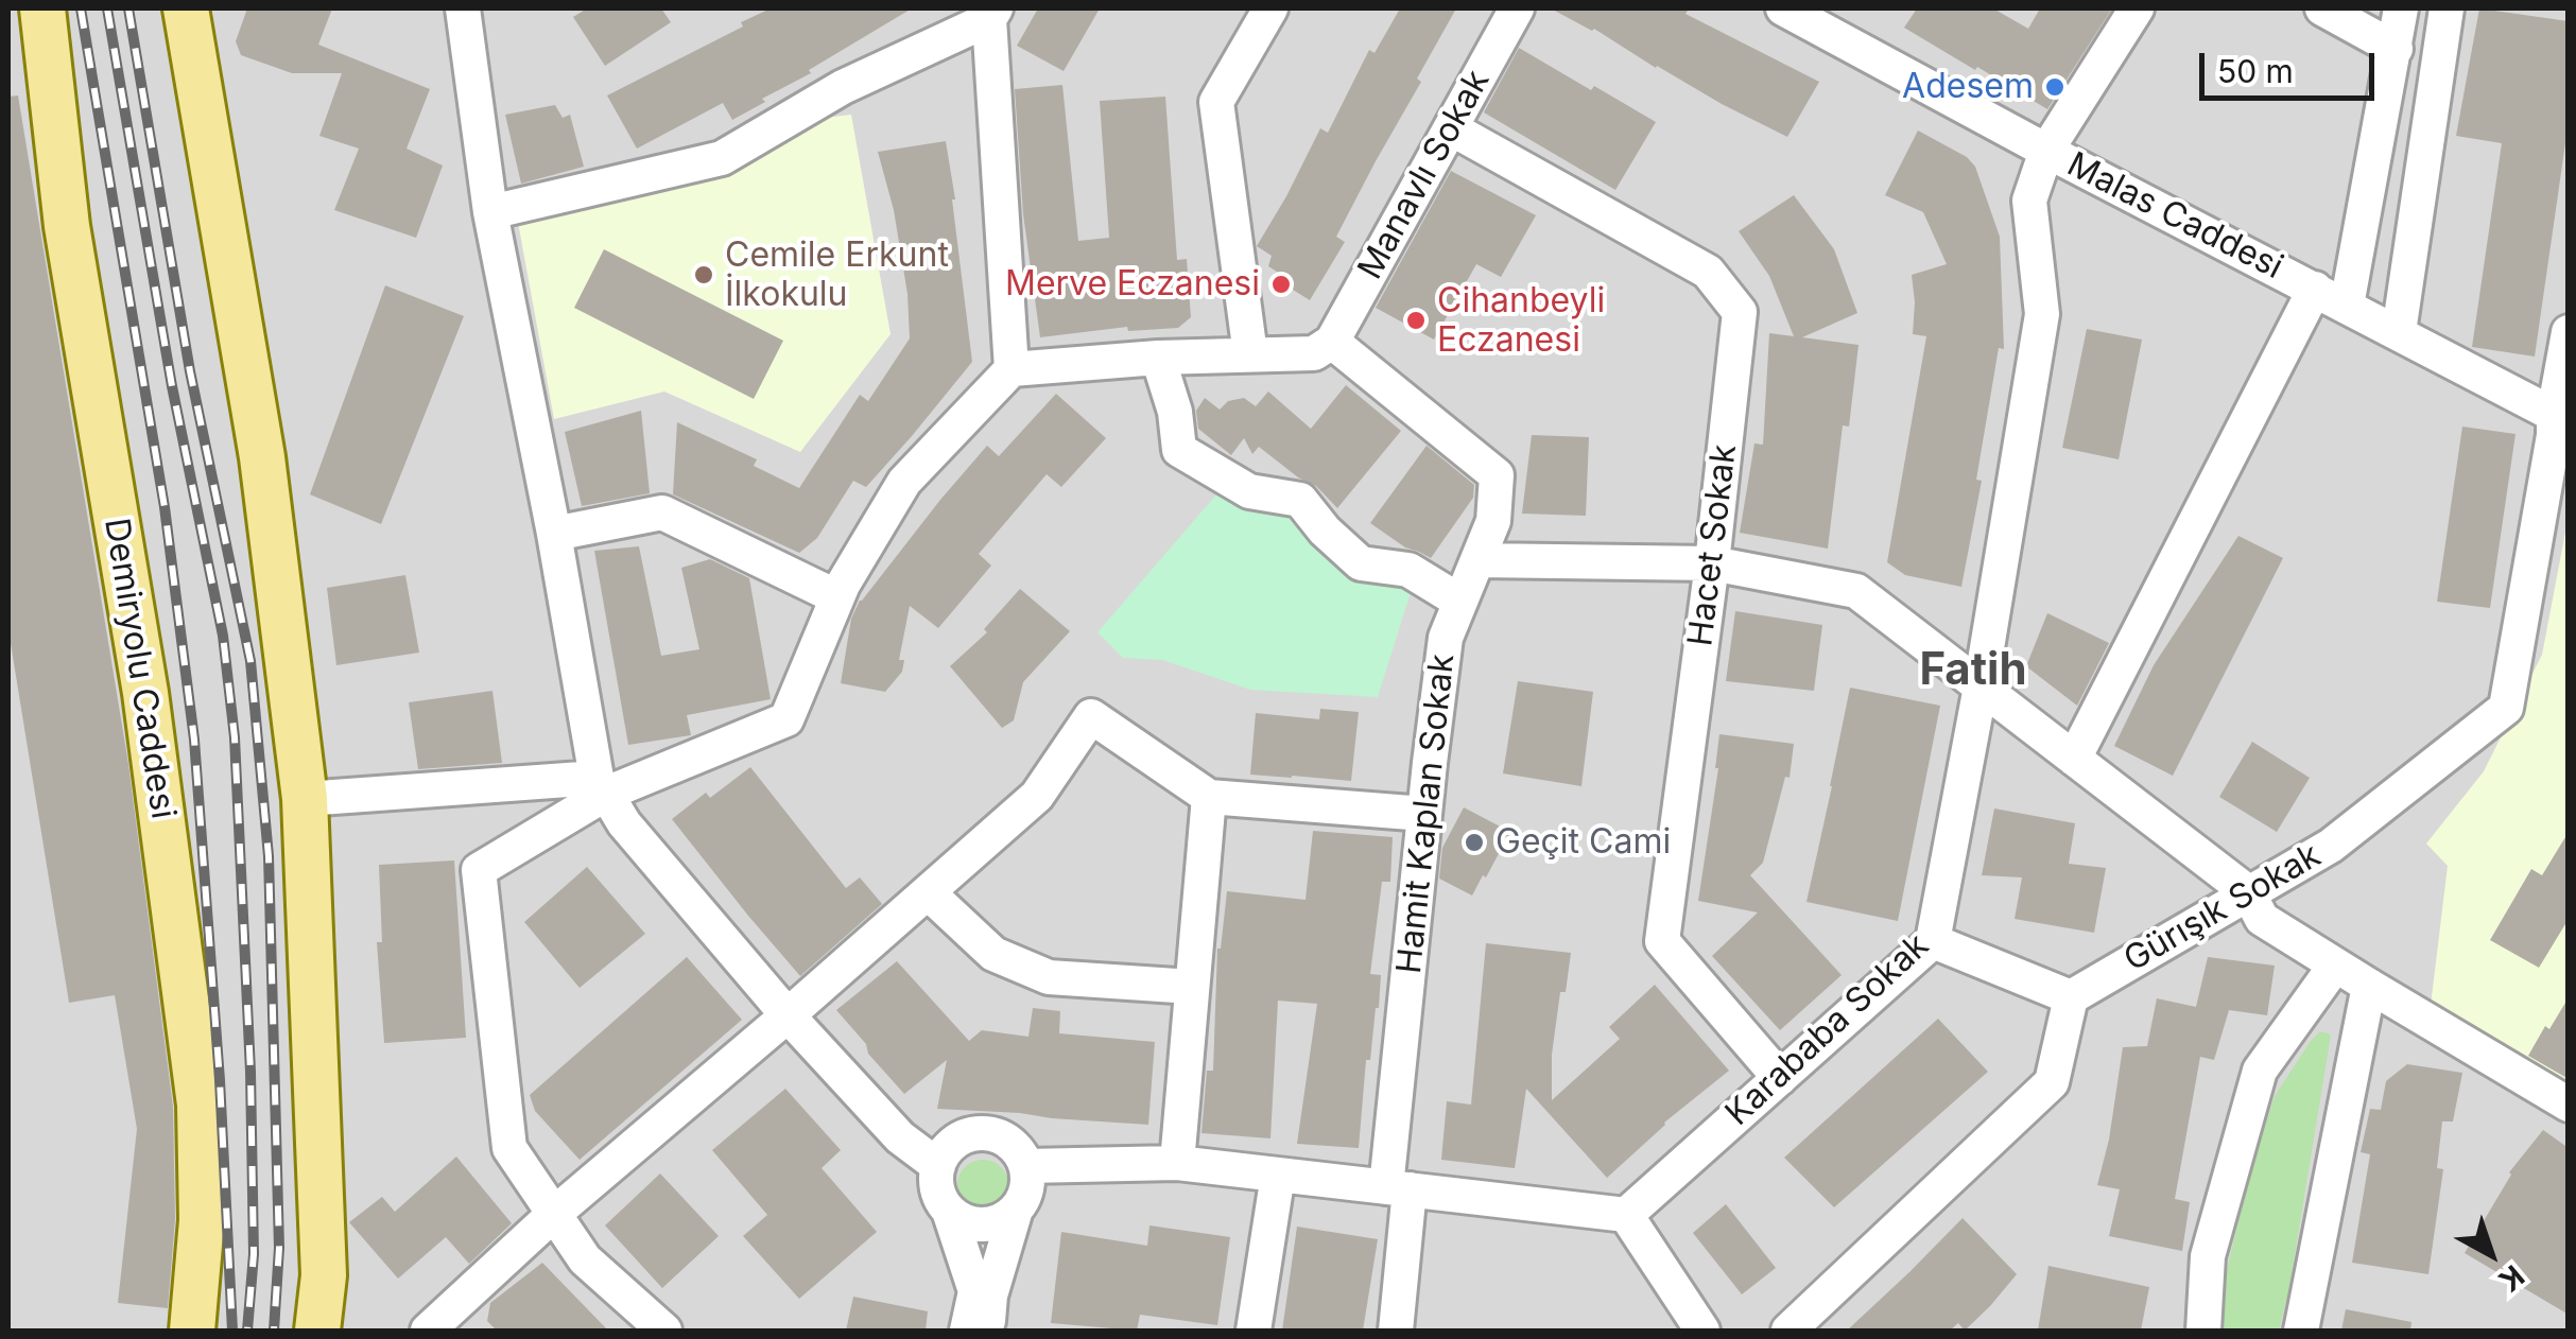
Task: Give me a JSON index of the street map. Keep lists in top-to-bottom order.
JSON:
{
  "streets": {
    "main road": ["Demiryolu Caddesi"],
    "street": [
      "Manavlı Sokak",
      "Malas Caddesi",
      "Hacet Sokak",
      "Hamit Kaplan Sokak",
      "Gürışık Sokak",
      "Karababa Sokak"
    ]
  },
  "crossings": [
    ["Manavlı Sokak", "Hacet Sokak"],
    ["Manavlı Sokak", "Hamit Kaplan Sokak"],
    ["Malas Caddesi", "Gürışık Sokak"],
    ["Malas Caddesi", "Karababa Sokak"],
    ["Hacet Sokak", "Karababa Sokak"]
  ],
  "districts": ["Fatih"],
  "places": [
    "Adesem",
    "Cemile Erkunt İlkokulu",
    "Merve Eczanesi",
    "Cihanbeyli Eczanesi",
    "Geçit Cami"
  ],
  "scale_bar": "50 m",
  "north": "bottom right"
}
